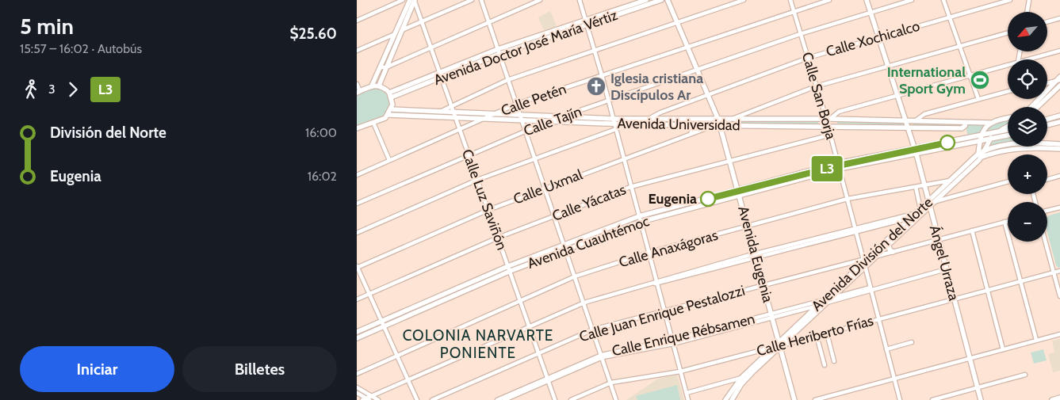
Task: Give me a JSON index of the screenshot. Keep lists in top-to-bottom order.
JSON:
{
  "streets": {
    "main road": [
      "Avenida Doctor José María Vértiz",
      "Avenida Universidad",
      "Avenida Cuauhtémoc",
      "Avenida Eugenia",
      "Avenida División del Norte",
      "Ángel Urraza"
    ],
    "street": [
      "Calle Xochicalco",
      "Calle San Borja",
      "Calle Petén",
      "Calle Tajín",
      "Calle Uxmal",
      "Calle Luz Saviñón",
      "Calle Yácatas",
      "Calle Anaxágoras",
      "Calle Juan Enrique Pestalozzi",
      "Calle Enrique Rébsamen",
      "Calle Heriberto Frías"
    ]
  },
  "crossings": [
    ["Calle Xochicalco", "Calle San Borja"],
    ["Calle Xochicalco", "Avenida Universidad"],
    ["Calle Xochicalco", "Avenida Eugenia"],
    ["Avenida Doctor José María Vértiz", "Calle Luz Saviñón"],
    ["Calle San Borja", "Calle Petén"],
    ["Calle San Borja", "Calle Tajín"],
    ["Calle San Borja", "Avenida Universidad"],
    ["Calle San Borja", "Calle Yácatas"],
    ["Calle San Borja", "Avenida Cuauhtémoc"],
    ["Calle San Borja", "Calle Anaxágoras"],
    ["Calle San Borja", "Avenida División del Norte"],
    ["Calle San Borja", "Calle Juan Enrique Pestalozzi"],
    ["Calle San Borja", "Calle Enrique Rébsamen"],
    ["Calle San Borja", "Calle Heriberto Frías"],
    ["Calle Petén", "Avenida Universidad"],
    ["Calle Petén", "Calle Luz Saviñón"],
    ["Calle Petén", "Avenida Eugenia"],
    ["Calle Tajín", "Avenida Universidad"],
    ["Calle Tajín", "Calle Luz Saviñón"],
    ["Calle Tajín", "Avenida Eugenia"],
    ["Avenida Universidad", "Calle Uxmal"],
    ["Avenida Universidad", "Calle Luz Saviñón"],
    ["Avenida Universidad", "Avenida Eugenia"],
    ["Avenida Universidad", "Ángel Urraza"],
    ["Calle Uxmal", "Calle Luz Saviñón"],
    ["Calle Luz Saviñón", "Calle Yácatas"],
    ["Calle Luz Saviñón", "Avenida Cuauhtémoc"],
    ["Calle Luz Saviñón", "Calle Anaxágoras"],
    ["Calle Luz Saviñón", "Calle Juan Enrique Pestalozzi"],
    ["Calle Luz Saviñón", "Calle Enrique Rébsamen"],
    ["Calle Yácatas", "Avenida Eugenia"],
    ["Avenida Cuauhtémoc", "Avenida Eugenia"],
    ["Avenida Cuauhtémoc", "Avenida División del Norte"],
    ["Avenida Cuauhtémoc", "Ángel Urraza"],
    ["Calle Anaxágoras", "Avenida Eugenia"],
    ["Calle Anaxágoras", "Avenida División del Norte"],
    ["Calle Anaxágoras", "Ángel Urraza"],
    ["Avenida Eugenia", "Avenida División del Norte"],
    ["Avenida Eugenia", "Calle Juan Enrique Pestalozzi"],
    ["Avenida Eugenia", "Calle Enrique Rébsamen"],
    ["Avenida Eugenia", "Calle Heriberto Frías"],
    ["Avenida División del Norte", "Ángel Urraza"],
    ["Avenida División del Norte", "Calle Juan Enrique Pestalozzi"],
    ["Avenida División del Norte", "Calle Enrique Rébsamen"],
    ["Avenida División del Norte", "Calle Heriberto Frías"],
    ["Ángel Urraza", "Calle Enrique Rébsamen"],
    ["Ángel Urraza", "Calle Heriberto Frías"]
  ],
  "districts": ["COLONIA NARVARTE PONIENTE"],
  "places": {
    "sports": ["International Sport Gym"],
    "church": ["Iglesia cristiana Discípulos Ar"],
    "other": ["Eugenia"]
  },
  "lines": ["bus line L3"],
  "north": "bottom left",
  "page": {
    "heading": ["5 min", "15:57 – 16:02 · Autobús", "$25.60"],
    "on_map": "L3",
    "map_buttons": ["+", "−"],
    "legs": ["3", "L3"],
    "list": [
      {
        "name": "División del Norte",
        "value": "16:00"
      },
      {
        "name": "Eugenia",
        "value": "16:02"
      }
    ],
    "buttons": ["Iniciar", "Billetes"]
  }
}
